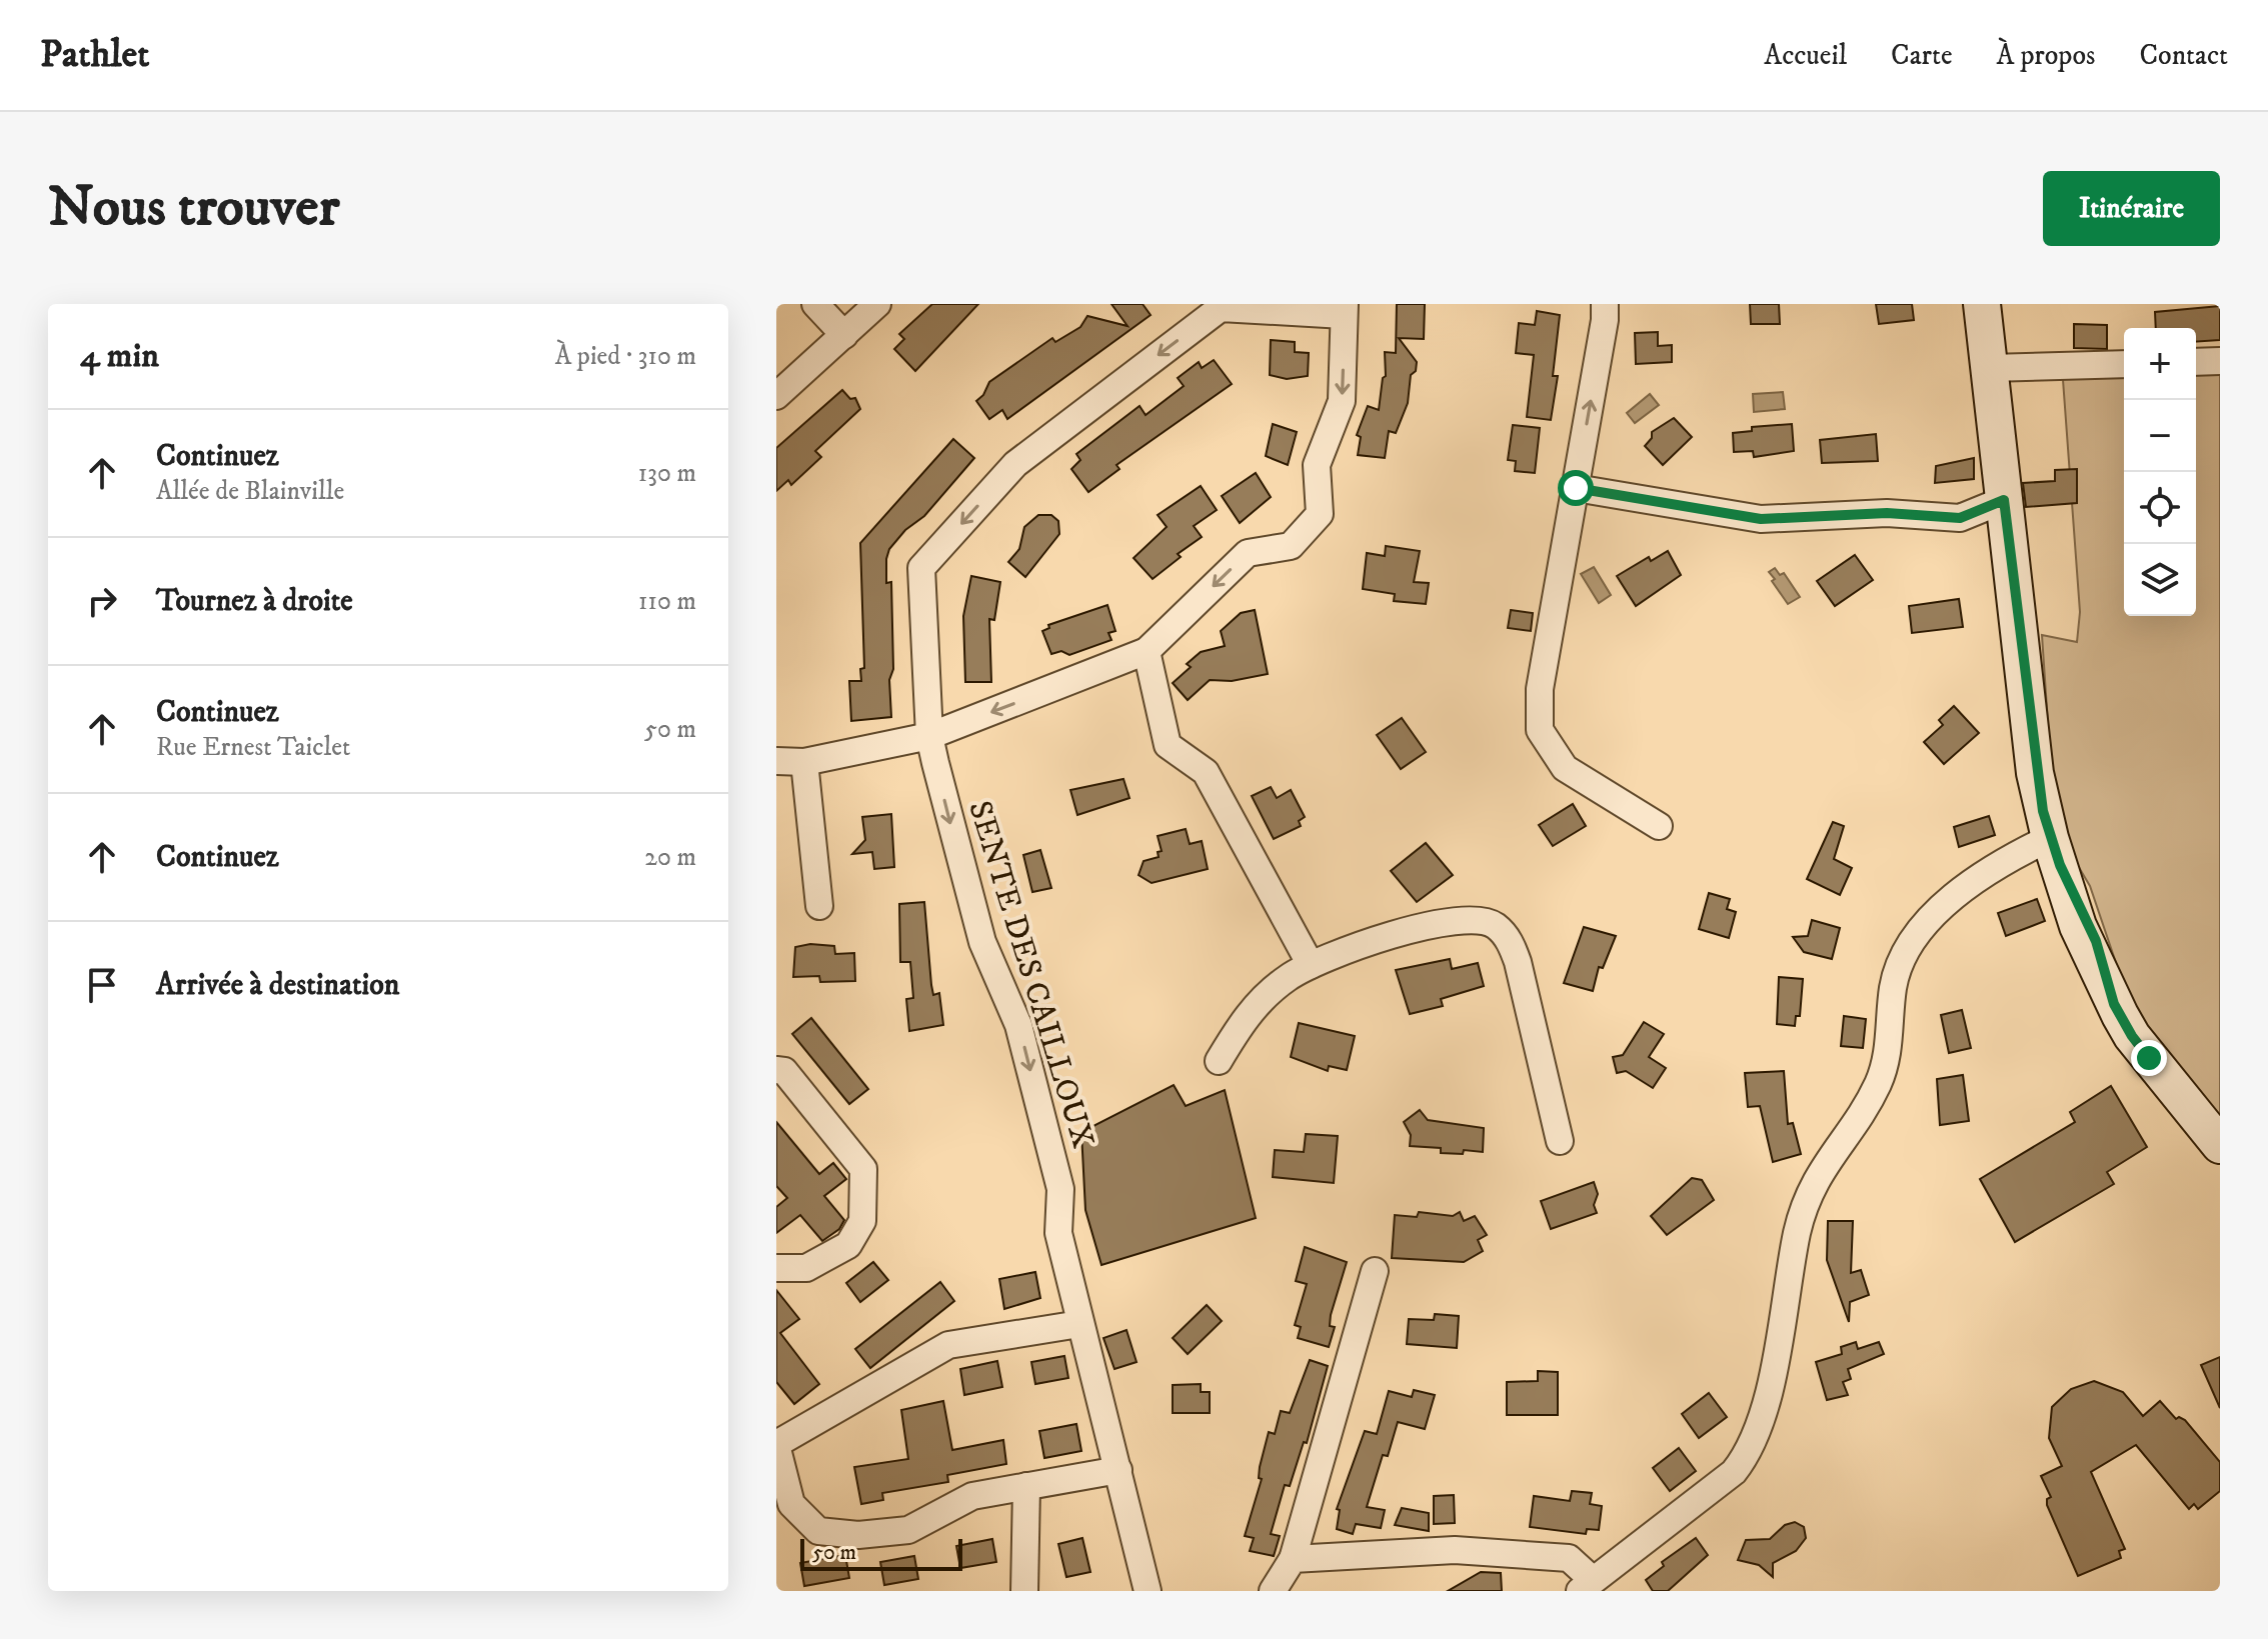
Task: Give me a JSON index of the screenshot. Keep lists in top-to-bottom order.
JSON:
{
  "streets": {
    "street": ["SENTE DES CAILLOUX"]
  },
  "one_way": ["SENTE DES CAILLOUX"],
  "scale_bar": "50 m",
  "page": {
    "header": "Pathlet",
    "nav": [
      "Accueil",
      "Carte",
      "À propos",
      "Contact"
    ],
    "buttons": "Itinéraire",
    "title": "Nous trouver",
    "heading": ["4 min", "À pied · 310 m"],
    "map_buttons": ["+", "−"],
    "list": [
      ["Continuez", "Allée de Blainville", "130 m"],
      ["Tournez à droite", "110 m"],
      ["Continuez", "Rue Ernest Taiclet", "50 m"],
      ["Continuez", "20 m"],
      "Arrivée à destination"
    ],
    "scale": "50 m"
  }
}
